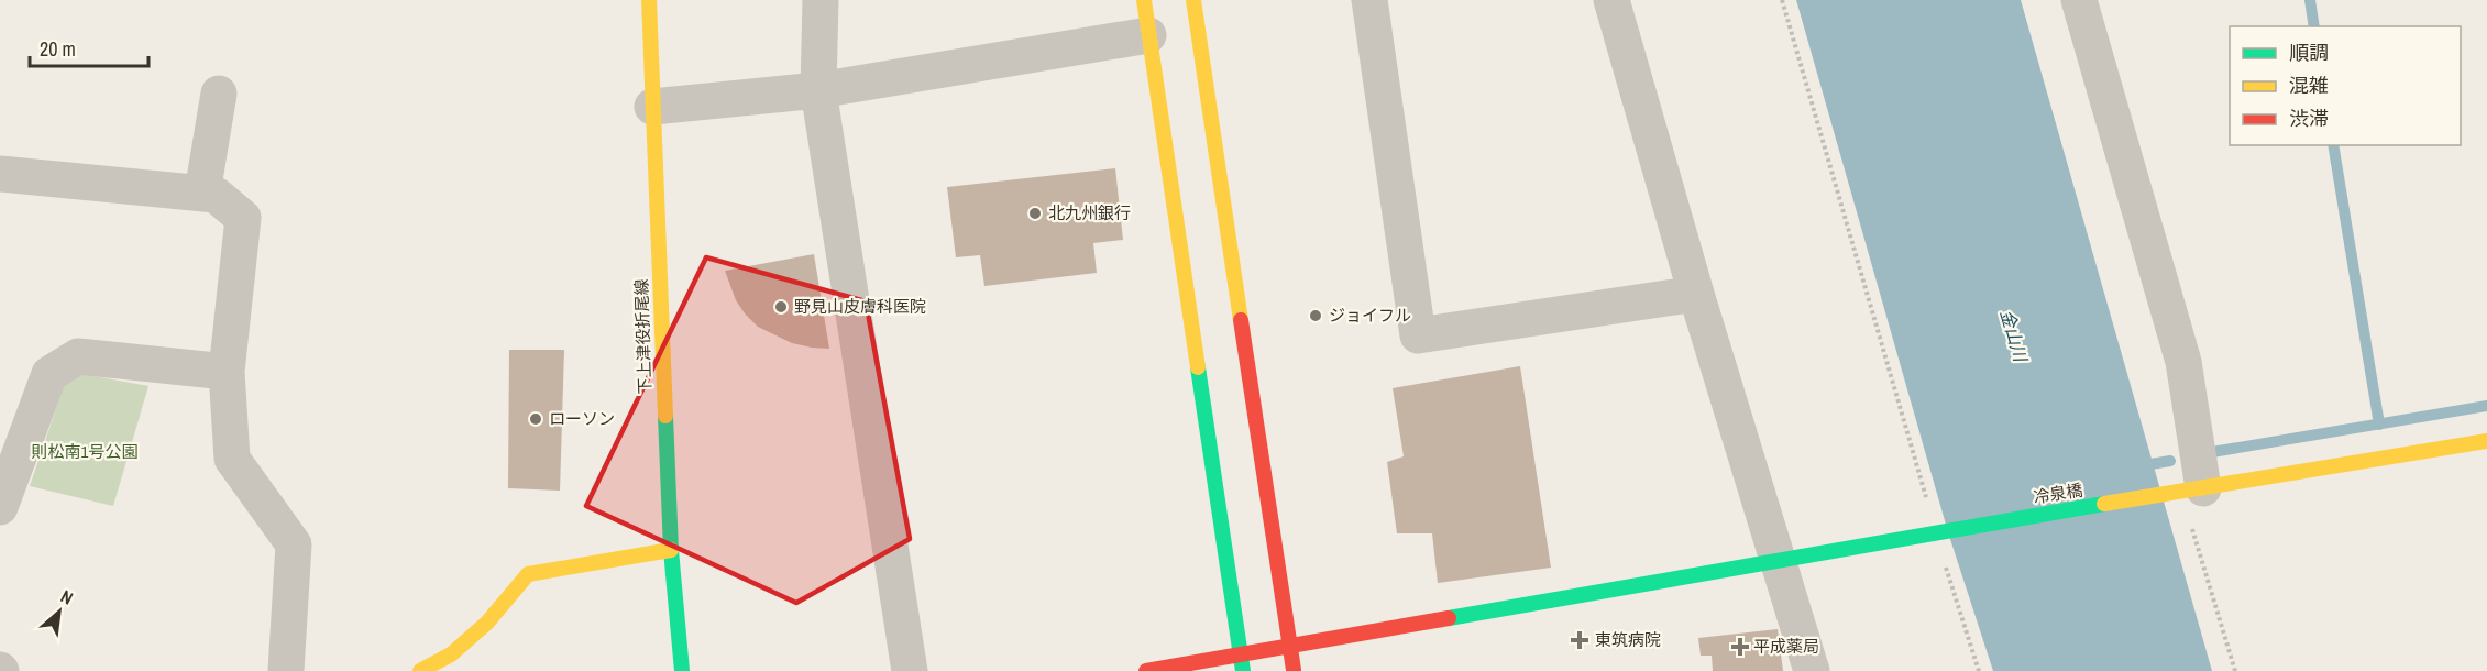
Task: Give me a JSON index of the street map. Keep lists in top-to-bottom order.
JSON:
{
  "streets": {
    "street": ["下上津役折尾線", "冷泉橋"]
  },
  "water": ["金山川"],
  "parks": ["則松南1号公園"],
  "places": {
    "other": [
      "北九州銀行",
      "野見山皮膚科医院",
      "ジョイフル",
      "ローソン"
    ],
    "health": ["東筑病院", "平成薬局"]
  },
  "legend": ["順調", "混雑", "渋滞"],
  "scale_bar": "20 m",
  "north": "top right"
}
